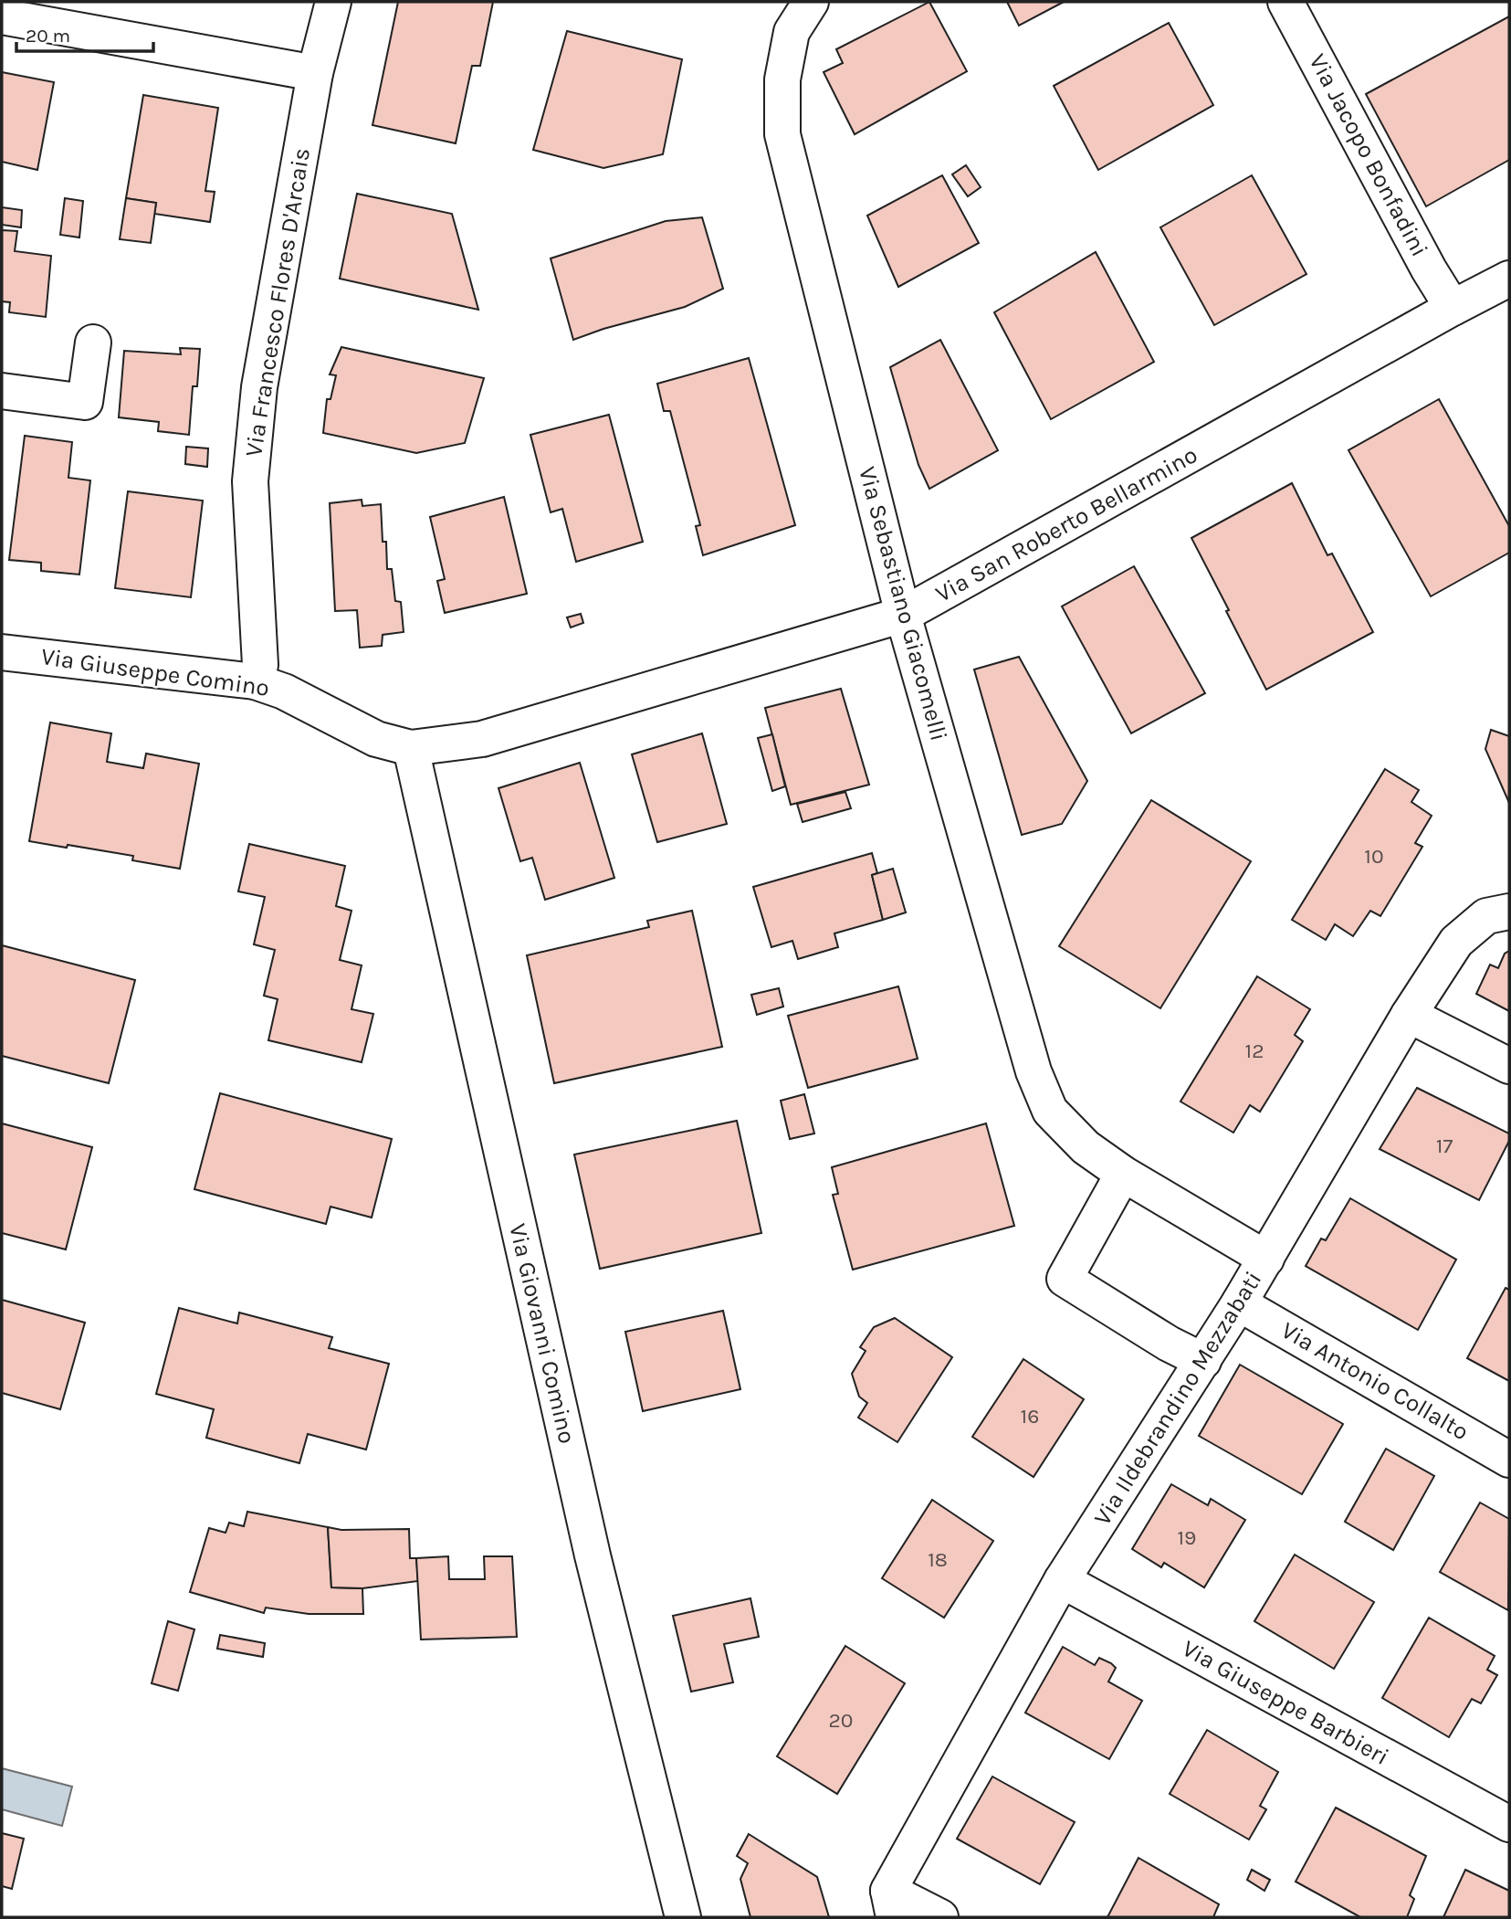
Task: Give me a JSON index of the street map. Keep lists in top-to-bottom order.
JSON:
{
  "streets": {
    "street": [
      "Via Jacopo Bonfadini",
      "Via Francesco Flores D'Arcais",
      "Via San Roberto Bellarmino",
      "Via Sebastiano Giacomelli",
      "Via Giuseppe Comino",
      "Via Giovanni Comino",
      "Via Antonio Collalto",
      "Via Ildebrandino Mezzabati",
      "Via Giuseppe Barbieri"
    ]
  },
  "crossings": [
    ["Via Jacopo Bonfadini", "Via San Roberto Bellarmino"],
    ["Via Francesco Flores D'Arcais", "Via Giuseppe Comino"],
    ["Via San Roberto Bellarmino", "Via Sebastiano Giacomelli"],
    ["Via San Roberto Bellarmino", "Via Giuseppe Comino"],
    ["Via San Roberto Bellarmino", "Via Giovanni Comino"],
    ["Via Sebastiano Giacomelli", "Via Ildebrandino Mezzabati"],
    ["Via Giuseppe Comino", "Via Giovanni Comino"],
    ["Via Antonio Collalto", "Via Ildebrandino Mezzabati"],
    ["Via Ildebrandino Mezzabati", "Via Giuseppe Barbieri"]
  ],
  "house_numbers": [
    "10",
    "12",
    "17",
    "16",
    "19",
    "18",
    "20"
  ],
  "scale_bar": "20 m"
}
